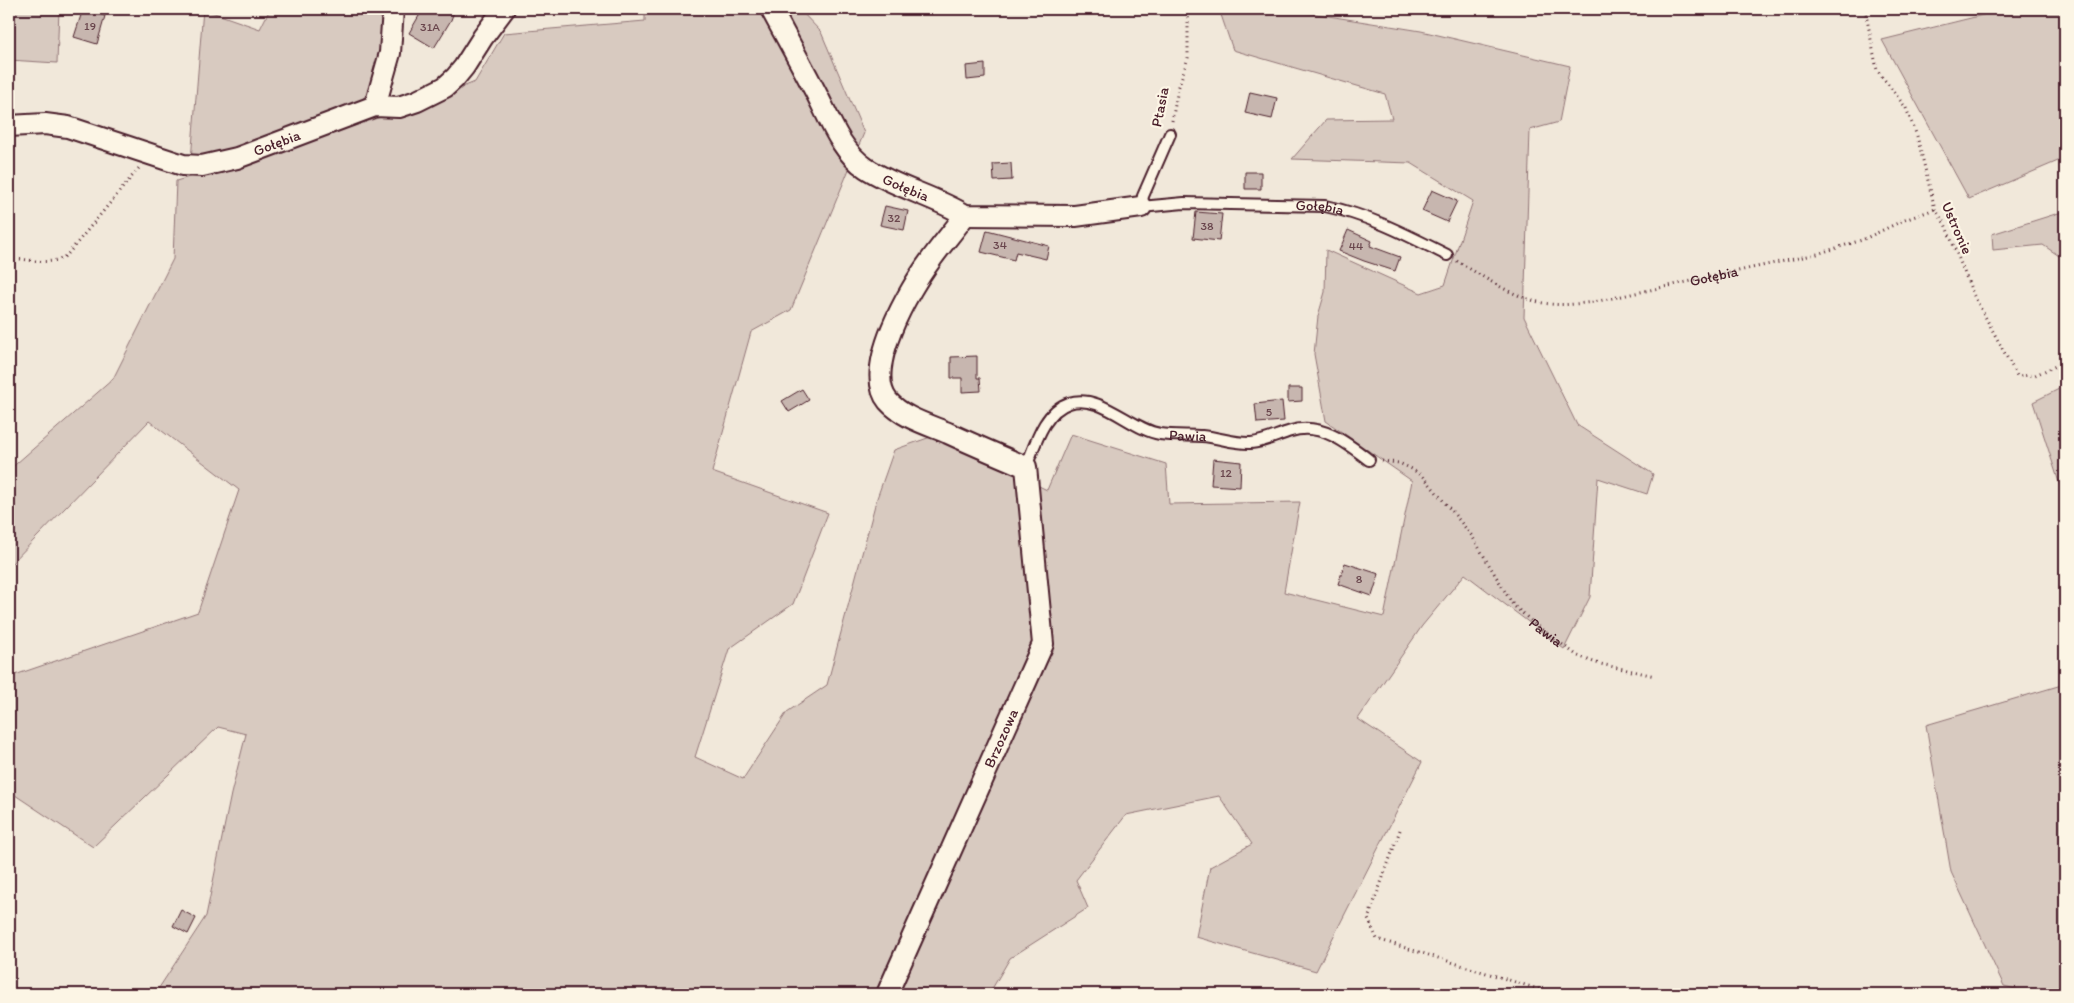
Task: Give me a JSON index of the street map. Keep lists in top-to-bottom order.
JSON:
{
  "streets": {
    "street": ["Gołębia", "Brzozowa"],
    "lane": ["Ptasia", "Pawia"],
    "path": ["Ustronie"]
  },
  "crossings": [
    ["Ptasia", "Gołębia"],
    ["Gołębia", "Ustronie"],
    ["Pawia", "Brzozowa"]
  ],
  "house_numbers": [
    "19",
    "31A",
    "32",
    "38",
    "34",
    "44",
    "5",
    "12",
    "8"
  ]
}
